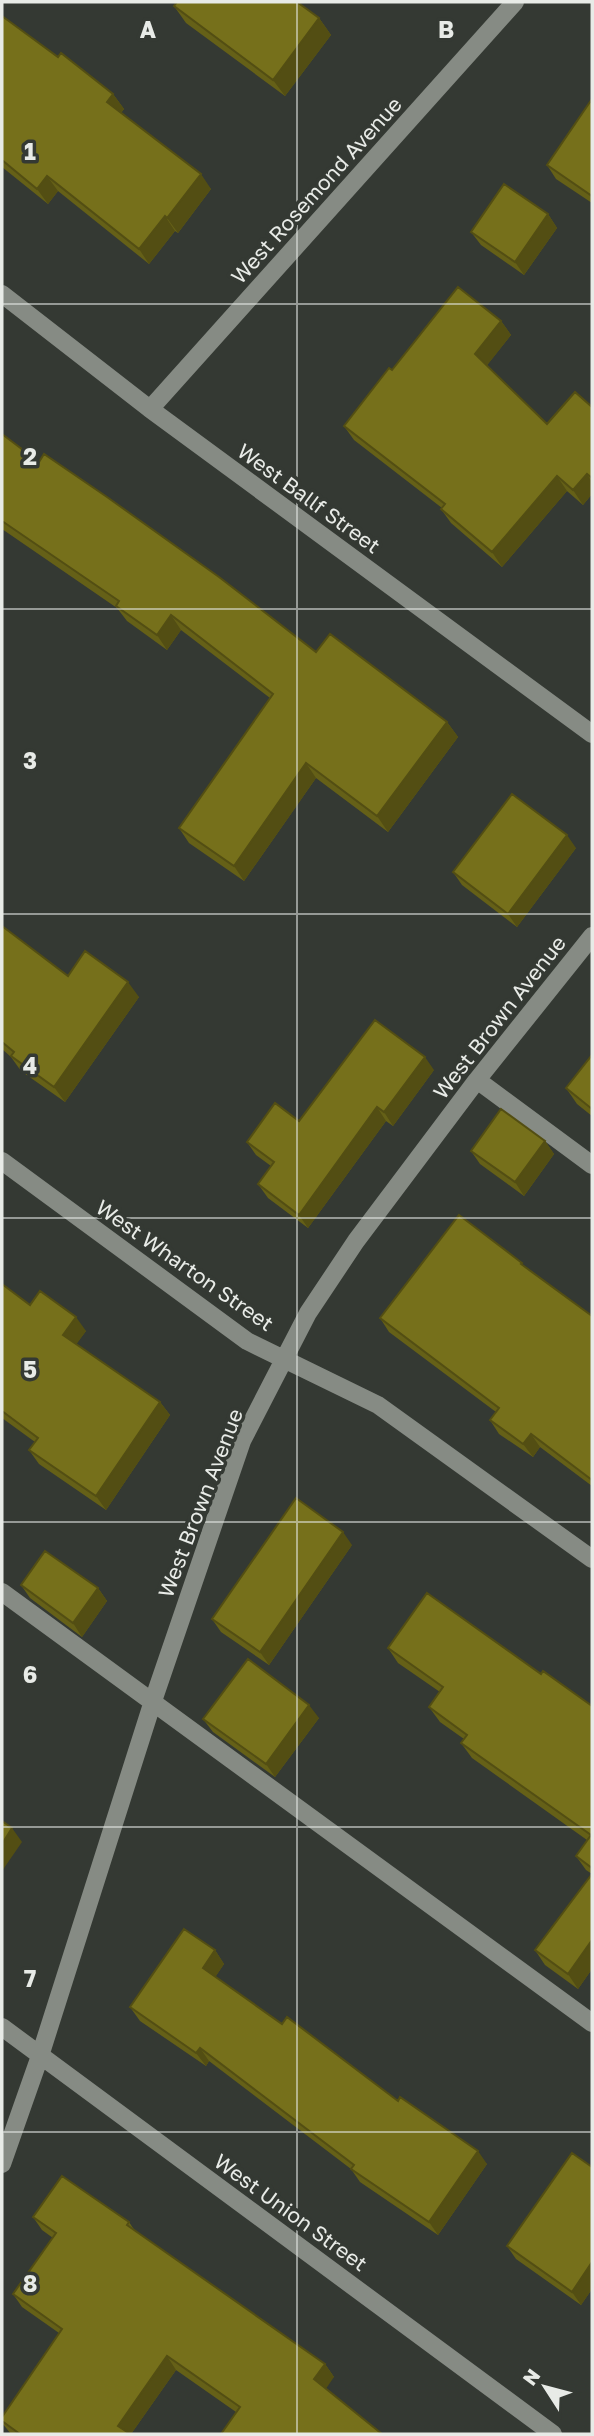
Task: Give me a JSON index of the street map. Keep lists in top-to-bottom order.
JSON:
{
  "streets": {
    "street": [
      "West Rosemond Avenue",
      "West Ballf Street",
      "West Brown Avenue",
      "West Wharton Street",
      "West Union Street"
    ]
  },
  "crossings": [
    ["West Rosemond Avenue", "West Ballf Street"],
    ["West Brown Avenue", "West Wharton Street"],
    ["West Brown Avenue", "West Union Street"]
  ],
  "north": "top left",
  "grid": {
    "columns": ["A", "B"],
    "rows": [
      "1",
      "2",
      "3",
      "4",
      "5",
      "6",
      "7",
      "8"
    ]
  }
}
